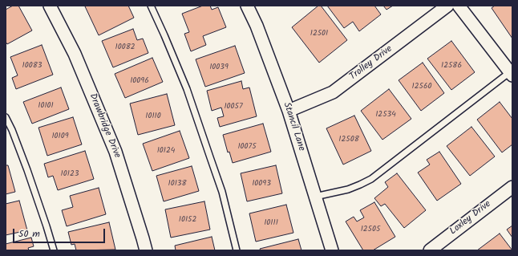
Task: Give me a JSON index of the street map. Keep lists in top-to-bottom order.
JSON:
{
  "streets": {
    "street": [
      "Trolley Drive",
      "Drawbridge Drive",
      "Stancil Lane",
      "Loxley Drive"
    ]
  },
  "crossings": [
    ["Trolley Drive", "Stancil Lane"]
  ],
  "house_numbers": [
    "12501",
    "10082",
    "10083",
    "12586",
    "10039",
    "10096",
    "12560",
    "10101",
    "10057",
    "12534",
    "10110",
    "10109",
    "12508",
    "10075",
    "10124",
    "10123",
    "10138",
    "10093",
    "10152",
    "10111",
    "12505"
  ],
  "scale_bar": "50 m"
}
